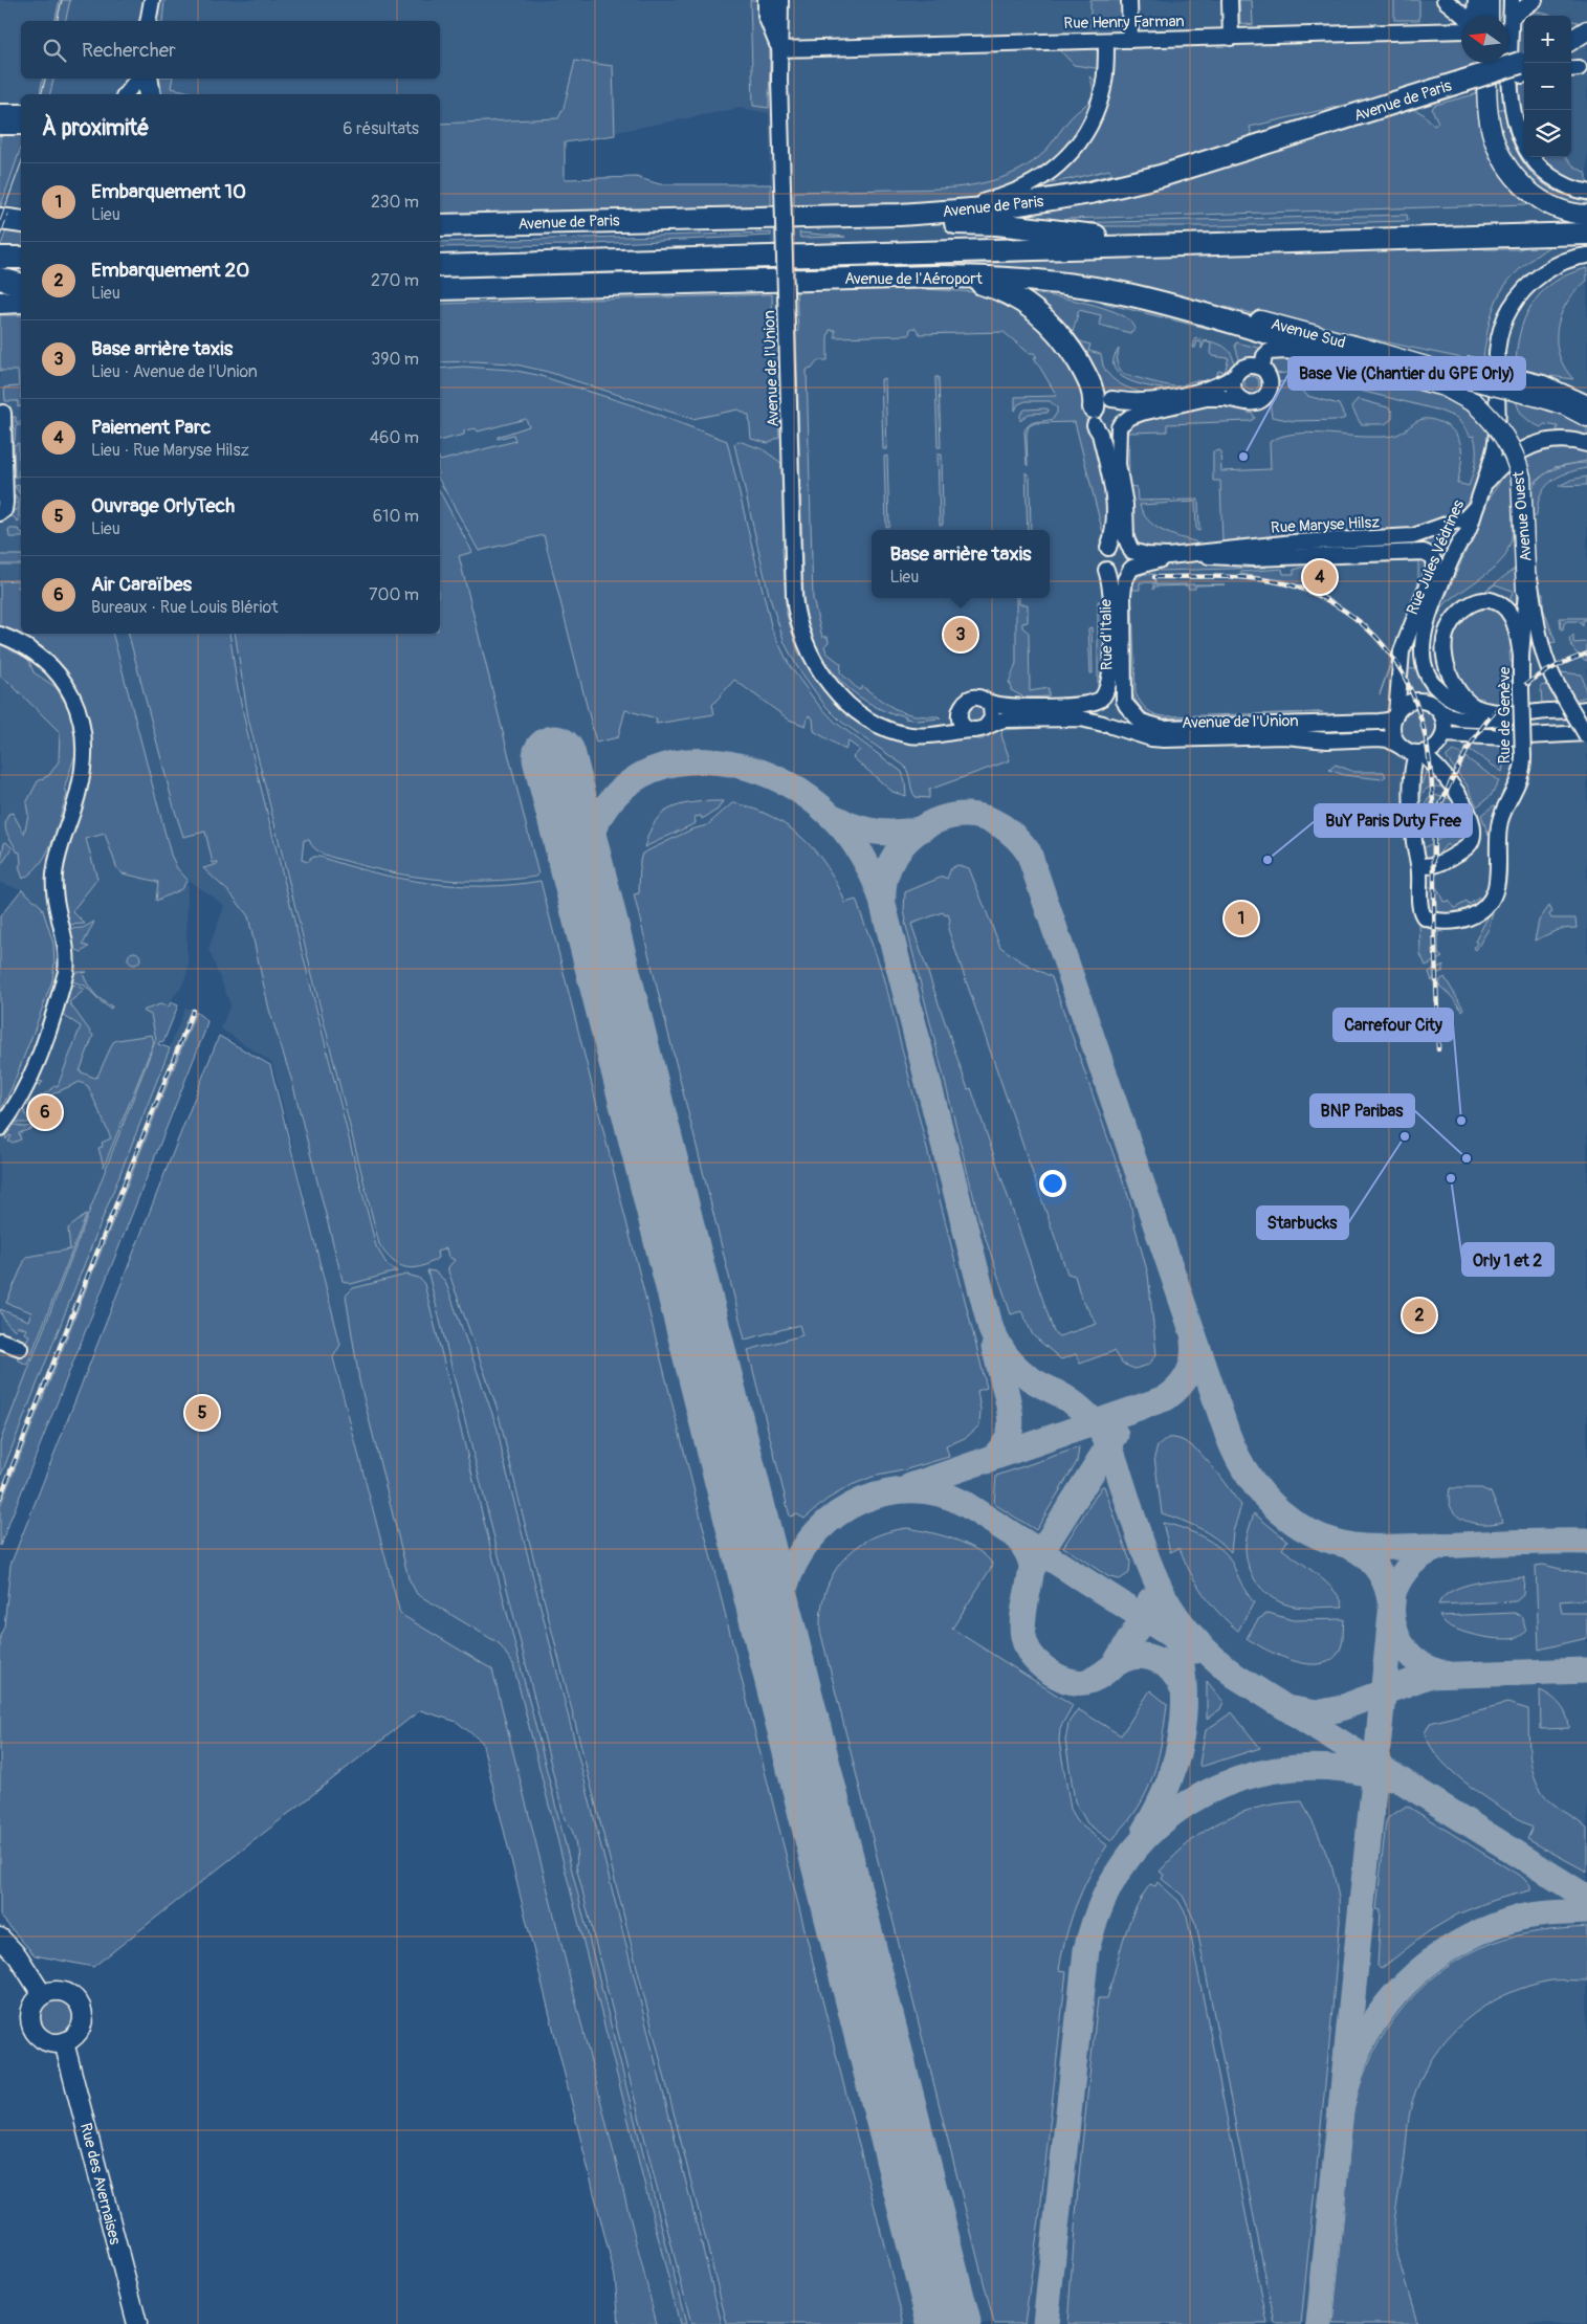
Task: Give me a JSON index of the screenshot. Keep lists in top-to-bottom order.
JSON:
{
  "streets": {
    "highway": ["Avenue de Paris", "Avenue de l'Aéroport"],
    "main road": ["Avenue Sud", "Avenue Ouest", "Rue des Avernaises"],
    "street": [
      "Rue Henry Farman",
      "Avenue de l'Union",
      "Rue Maryse Hilsz",
      "Rue Jules Védrines",
      "Rue d'Italie",
      "Rue de Genève"
    ]
  },
  "crossings": [
    ["Rue Henry Farman", "Avenue de l'Union"],
    ["Avenue de l'Aéroport", "Avenue Ouest"],
    ["Avenue de l'Union", "Rue Maryse Hilsz"],
    ["Avenue de l'Union", "Rue Jules Védrines"],
    ["Avenue de l'Union", "Rue d'Italie"],
    ["Avenue de l'Union", "Rue de Genève"],
    ["Avenue Ouest", "Rue de Genève"],
    ["Rue Maryse Hilsz", "Rue Jules Védrines"],
    ["Rue Maryse Hilsz", "Rue d'Italie"],
    ["Rue Maryse Hilsz", "Rue de Genève"]
  ],
  "places": [
    "Base Vie (Chantier du GPE Orly)",
    "BuY Paris Duty Free",
    "Carrefour City",
    "Starbucks",
    "BNP Paribas",
    "Orly 1 et 2"
  ],
  "north": "left",
  "page": {
    "map_buttons": ["+", "−"],
    "search": "Rechercher",
    "heading": ["À proximité", "6 résultats"],
    "list": [
      {
        "mark": "1",
        "name": "Embarquement 10",
        "note": "Lieu",
        "value": "230 m"
      },
      {
        "mark": "2",
        "name": "Embarquement 20",
        "note": "Lieu",
        "value": "270 m"
      },
      {
        "mark": "3",
        "name": "Base arrière taxis",
        "note": "Lieu · Avenue de l'Union",
        "value": "390 m"
      },
      {
        "mark": "4",
        "name": "Paiement Parc",
        "note": "Lieu · Rue Maryse Hilsz",
        "value": "460 m"
      },
      {
        "mark": "5",
        "name": "Ouvrage OrlyTech",
        "note": "Lieu",
        "value": "610 m"
      },
      {
        "mark": "6",
        "name": "Air Caraïbes",
        "note": "Bureaux · Rue Louis Blériot",
        "value": "700 m"
      }
    ],
    "popup": ["Base arrière taxis", "Lieu"],
    "pins": [
      "4",
      "3",
      "1",
      "6",
      "2",
      "5"
    ]
  }
}
